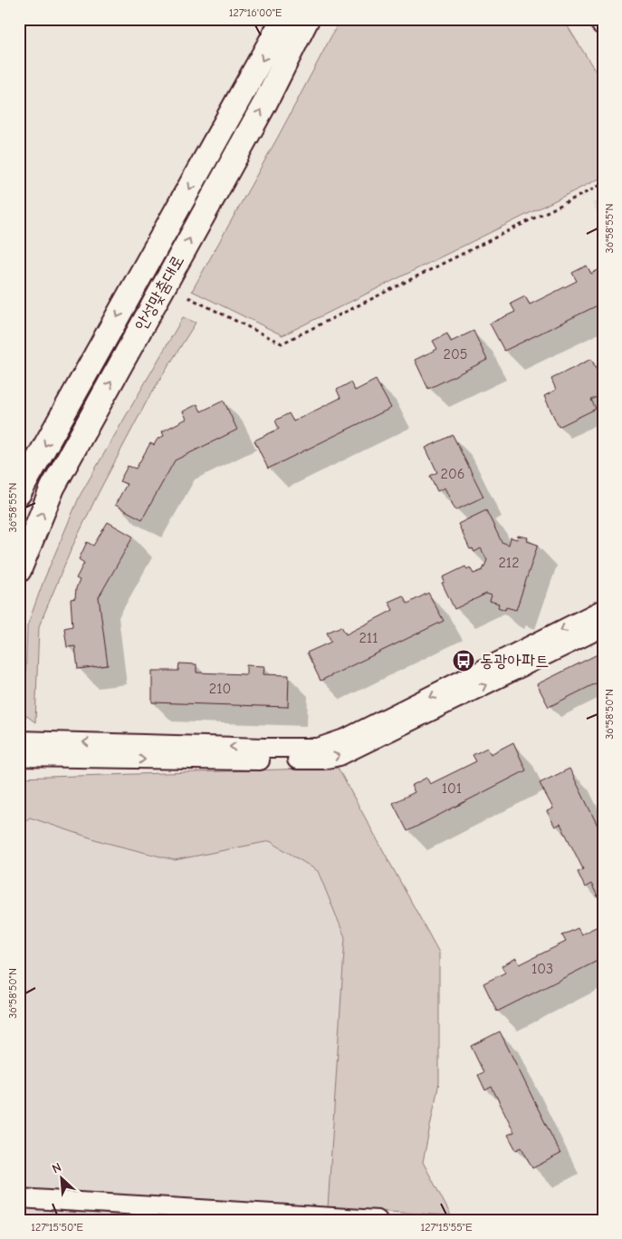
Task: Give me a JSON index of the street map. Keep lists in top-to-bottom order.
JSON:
{
  "streets": {
    "main road": ["안성맞춤대로"]
  },
  "places": {
    "bus stop": ["동광아파트"]
  },
  "house_numbers": [
    "205",
    "206",
    "212",
    "211",
    "210",
    "101",
    "103"
  ],
  "north": "top left",
  "coordinates": [
    "127°16'00\"E",
    "36°58'55\"N",
    "36°58'50\"N",
    "127°15'50\"E",
    "127°15'55\"E"
  ]
}
